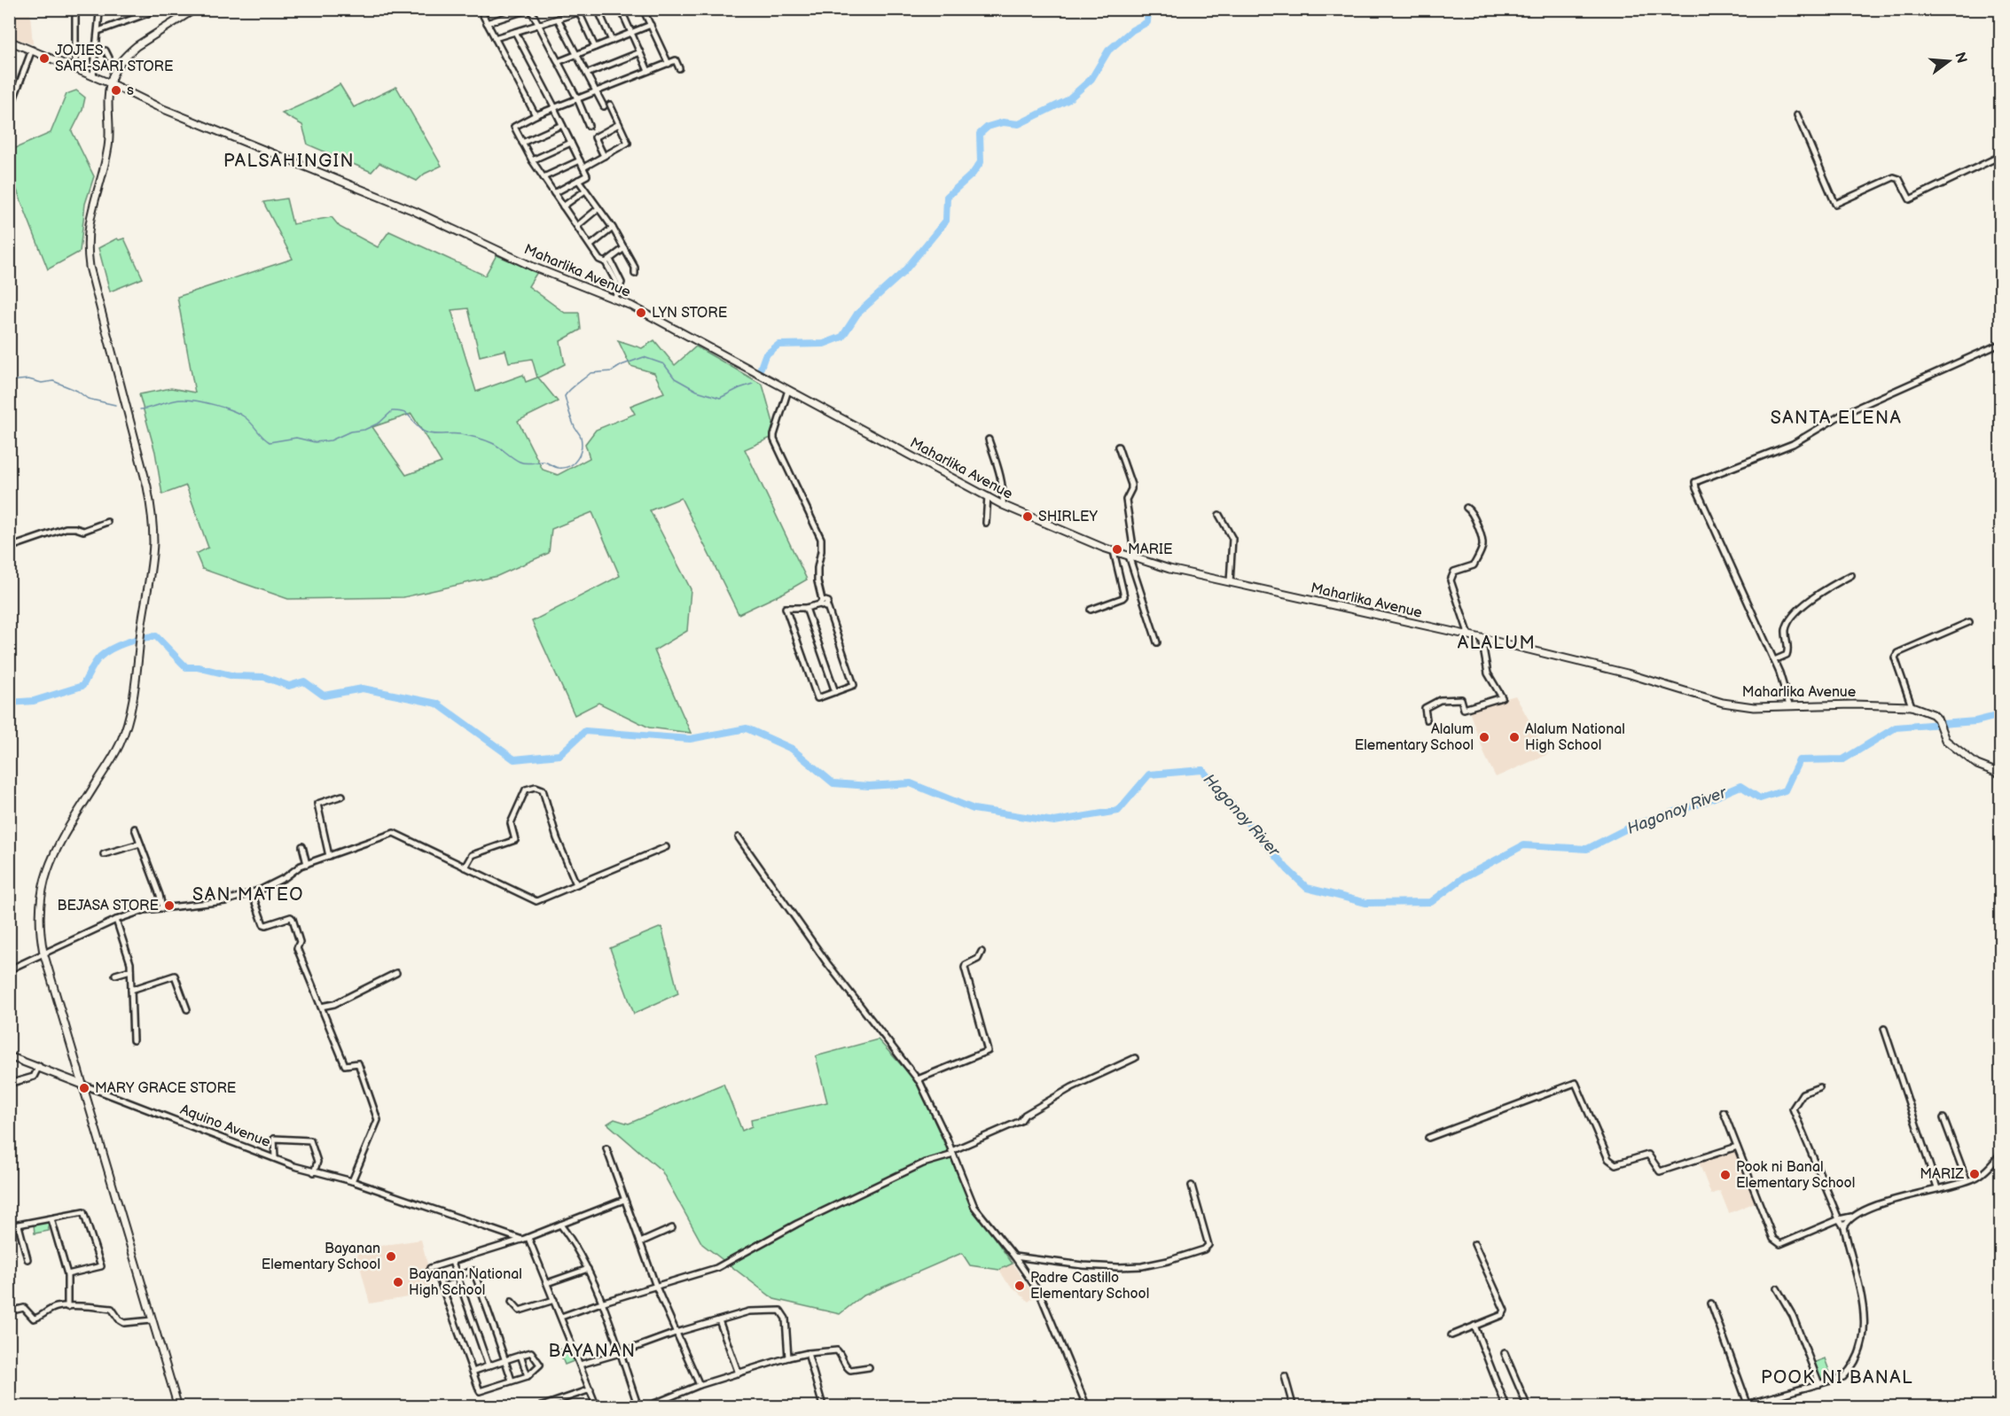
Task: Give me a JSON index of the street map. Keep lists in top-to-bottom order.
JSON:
{
  "streets": {
    "main road": ["Maharlika Avenue", "Aquino Avenue"]
  },
  "districts": [
    "PALSAHINGIN",
    "SANTA ELENA",
    "ALALUM",
    "SAN MATEO",
    "BAYANAN",
    "POOK NI BANAL"
  ],
  "water": ["Hagonoy River"],
  "places": [
    "JOJIES SARI-SARI STORE",
    "s",
    "LYN STORE",
    "SHIRLEY",
    "MARIE",
    "Alalum Elementary School",
    "Alalum National High School",
    "BEJASA STORE",
    "MARY GRACE STORE",
    "MARIZ",
    "Pook ni Banal Elementary School",
    "Bayanan Elementary School",
    "Bayanan National High School",
    "Padre Castillo Elementary School"
  ],
  "north": "right"
}
